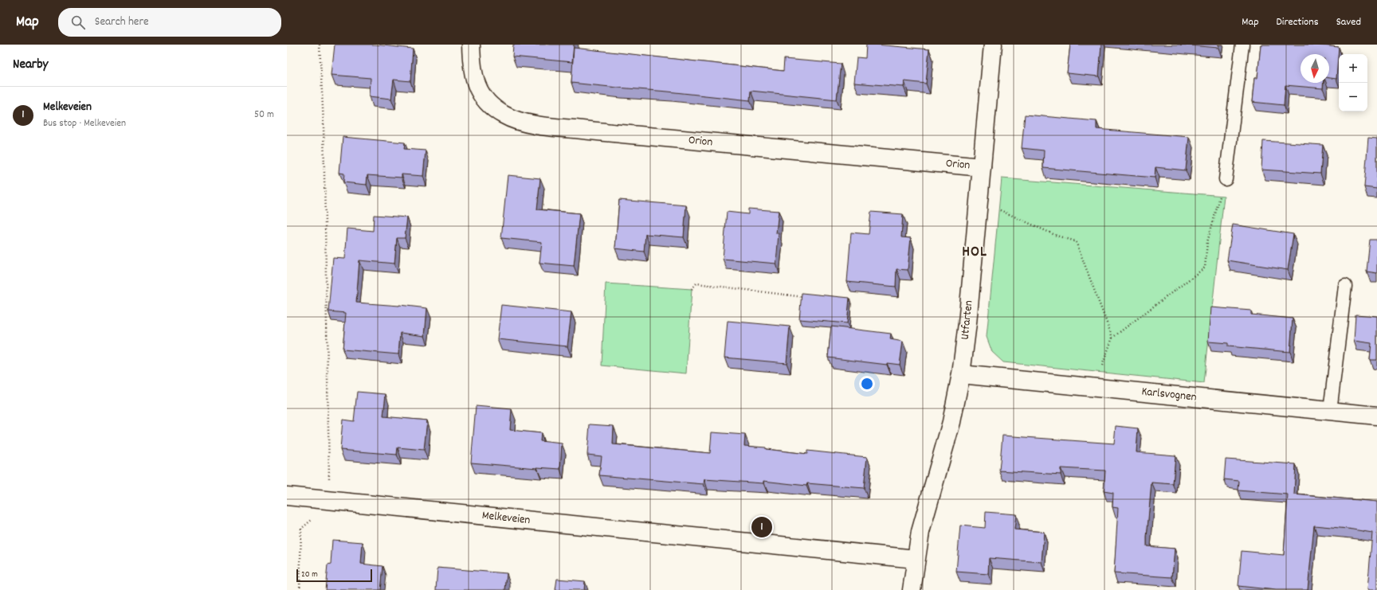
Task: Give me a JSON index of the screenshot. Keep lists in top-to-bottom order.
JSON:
{
  "streets": {
    "street": [
      "Orion",
      "Utfarten",
      "Karlsvognen",
      "Melkeveien"
    ]
  },
  "crossings": [
    ["Orion", "Utfarten"],
    ["Utfarten", "Karlsvognen"],
    ["Utfarten", "Melkeveien"]
  ],
  "districts": ["HOL"],
  "scale_bar": "20 m",
  "north": "bottom",
  "page": {
    "header": "Map",
    "search": "Search here",
    "nav": ["Map", "Directions", "Saved"],
    "heading": "Nearby",
    "map_buttons": ["+", "−"],
    "list": [
      {
        "mark": "1",
        "name": "Melkeveien",
        "note": "Bus stop · Melkeveien",
        "value": "50 m"
      }
    ],
    "pins": "1",
    "scale": "20 m"
  }
}
